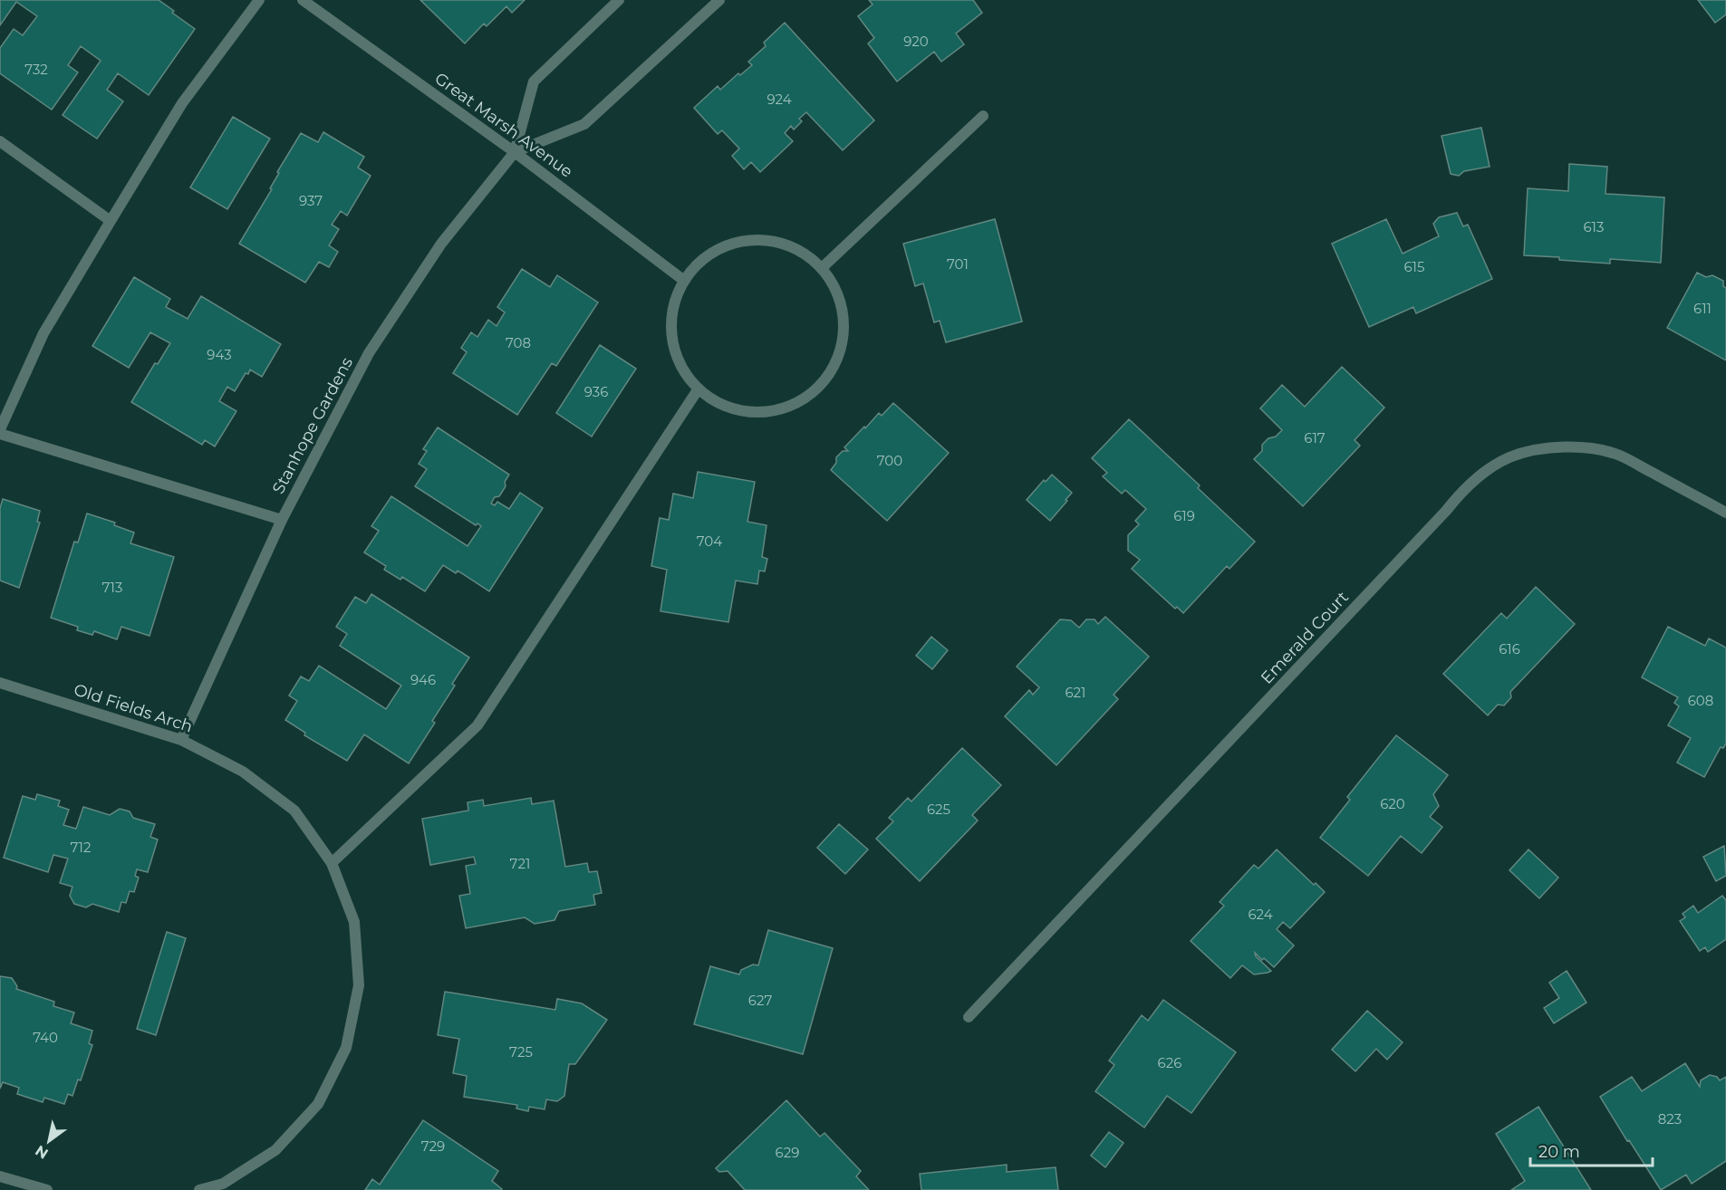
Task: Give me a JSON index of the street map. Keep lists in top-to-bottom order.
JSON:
{
  "streets": {
    "street": [
      "Great Marsh Avenue",
      "Stanhope Gardens",
      "Emerald Court",
      "Old Fields Arch"
    ]
  },
  "crossings": [
    ["Great Marsh Avenue", "Stanhope Gardens"],
    ["Stanhope Gardens", "Old Fields Arch"]
  ],
  "house_numbers": [
    "920",
    "732",
    "924",
    "937",
    "613",
    "701",
    "615",
    "611",
    "708",
    "943",
    "936",
    "617",
    "700",
    "619",
    "704",
    "713",
    "616",
    "946",
    "621",
    "608",
    "620",
    "625",
    "712",
    "721",
    "624",
    "627",
    "740",
    "725",
    "626",
    "823",
    "729",
    "629"
  ],
  "scale_bar": "20 m",
  "north": "bottom left"
}
